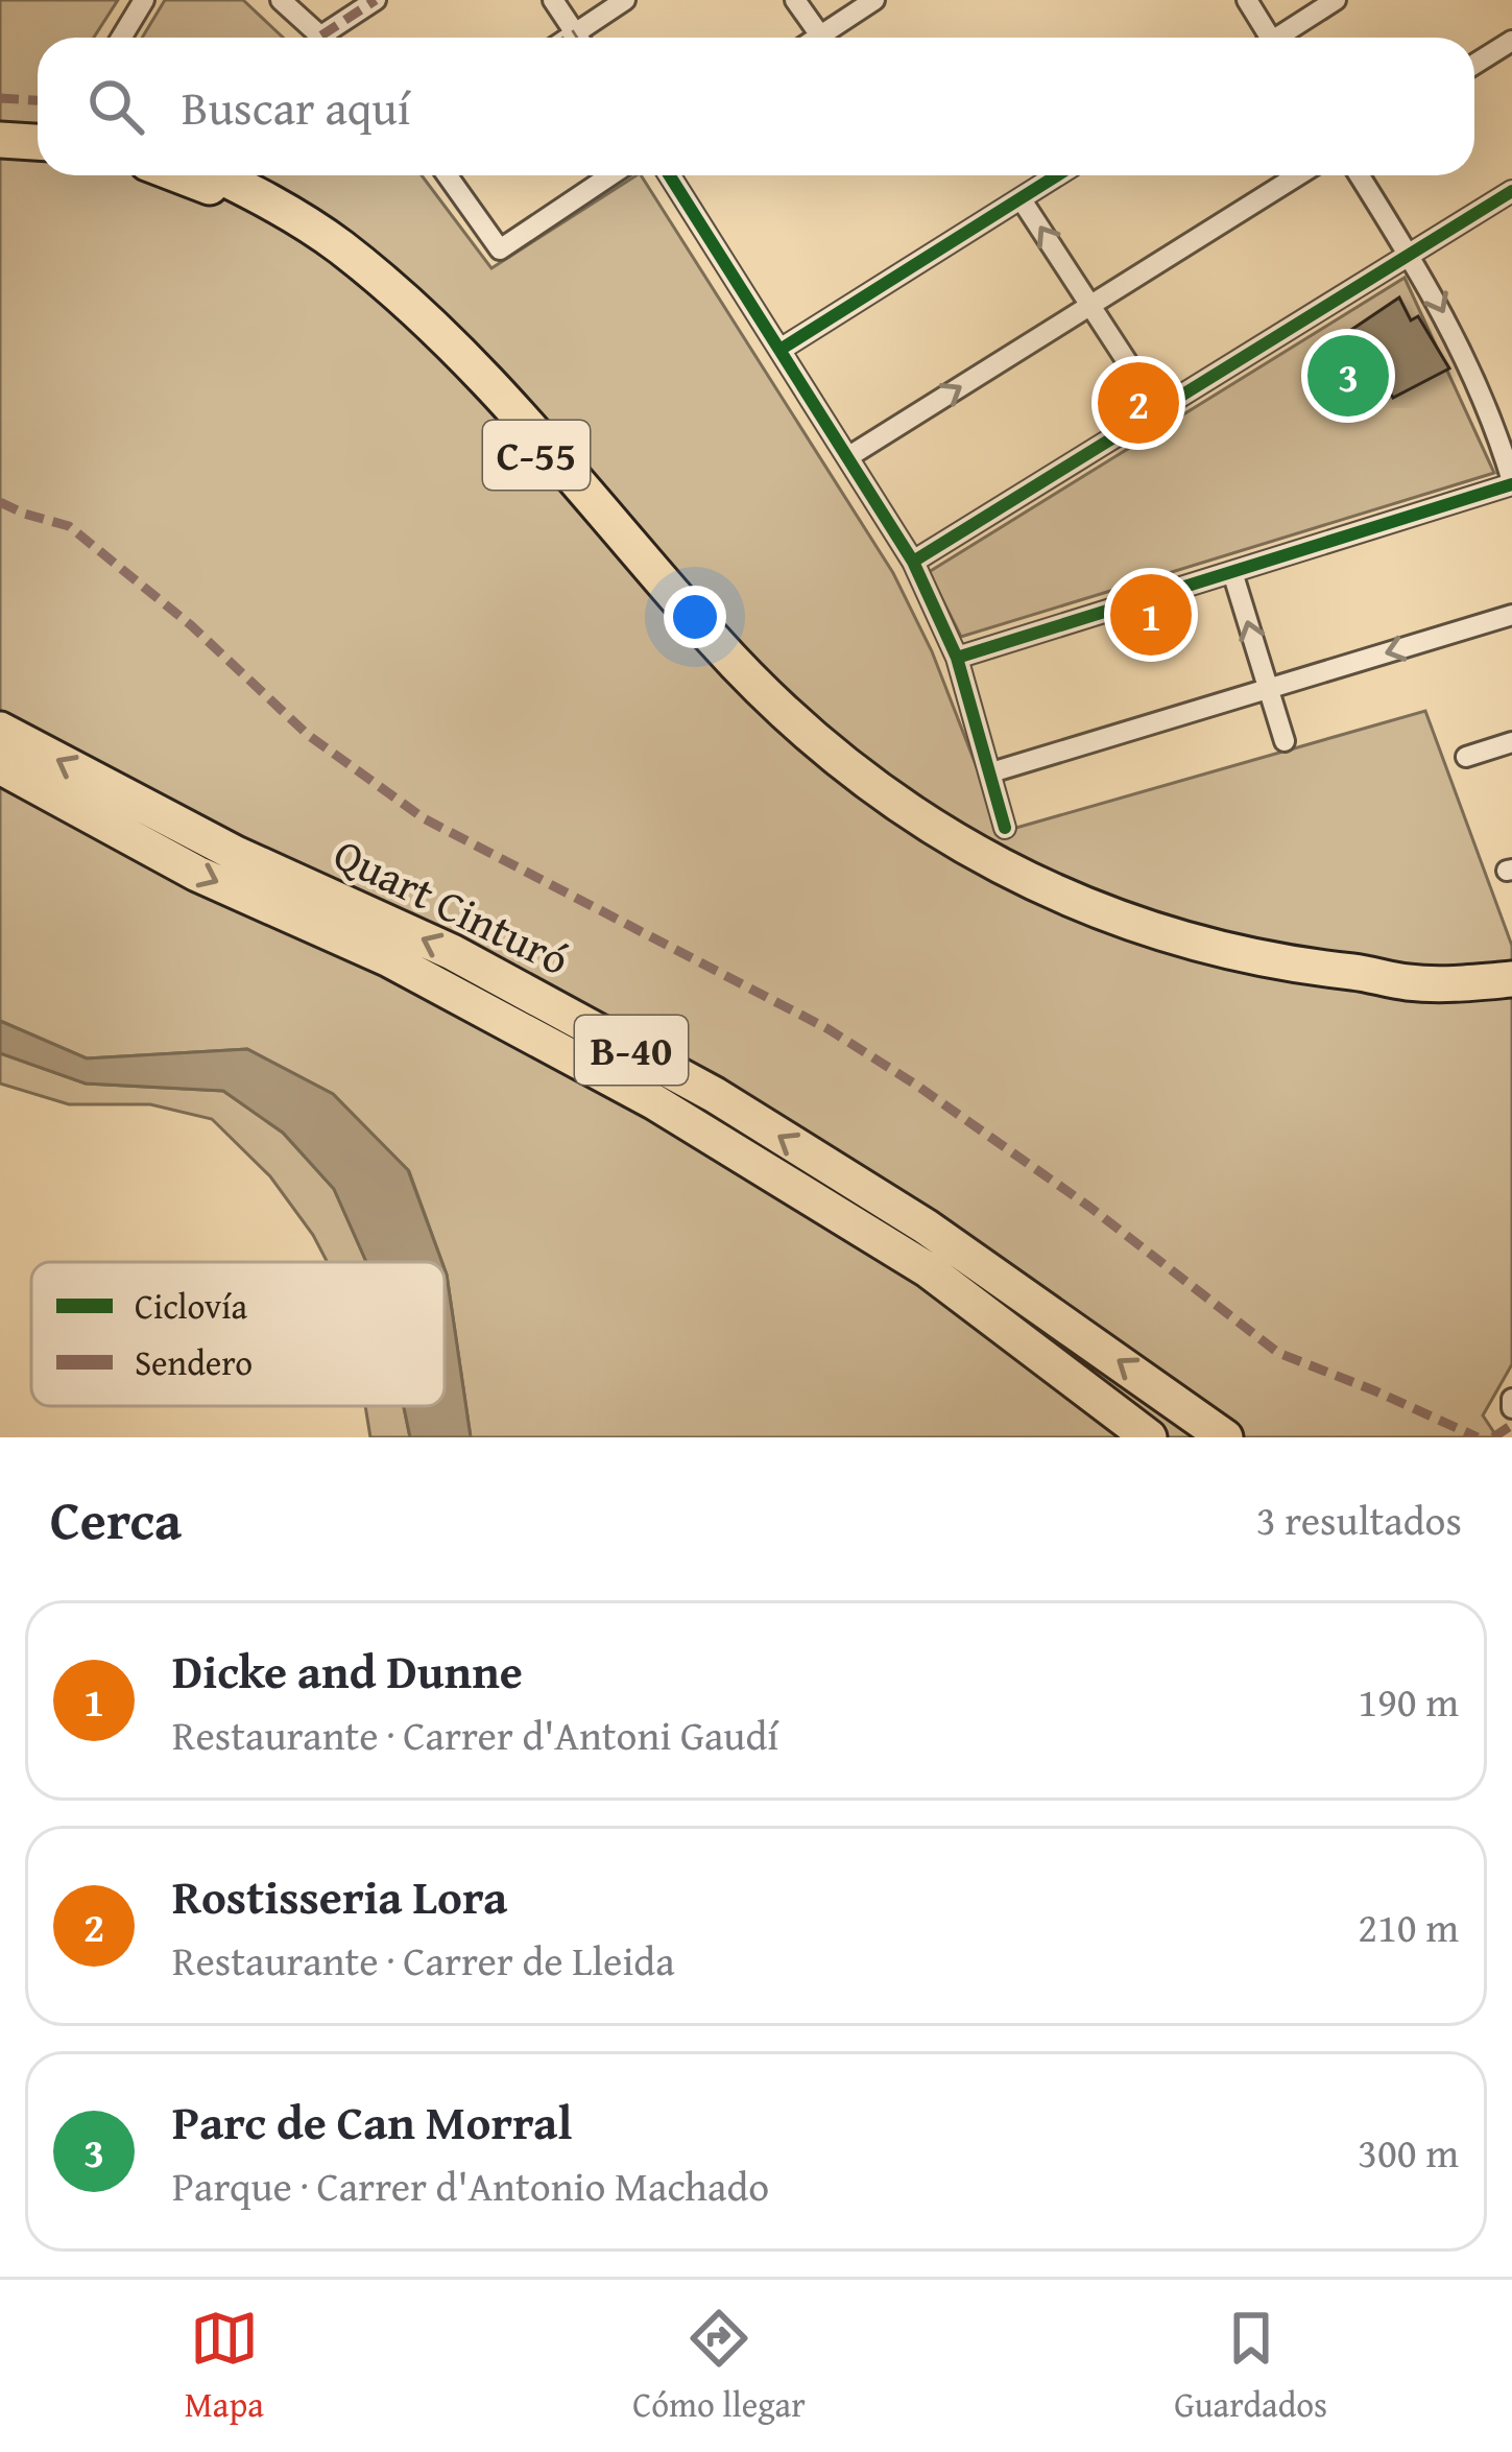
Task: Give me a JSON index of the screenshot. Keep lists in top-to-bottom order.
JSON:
{
  "streets": {
    "highway": ["C-55", "Quart Cinturó", "B-40"]
  },
  "legend": ["Ciclovía", "Sendero"],
  "page": {
    "search": "Buscar aquí",
    "pins": ["3", "2", "1"],
    "heading": ["Cerca", "3 resultados"],
    "list": [
      {
        "mark": "1",
        "name": "Dicke and Dunne",
        "note": "Restaurante · Carrer d'Antoni Gaudí",
        "value": "190 m"
      },
      {
        "mark": "2",
        "name": "Rostisseria Lora",
        "note": "Restaurante · Carrer de Lleida",
        "value": "210 m"
      },
      {
        "mark": "3",
        "name": "Parc de Can Morral",
        "note": "Parque · Carrer d'Antonio Machado",
        "value": "300 m"
      }
    ],
    "nav": ["Mapa", "Cómo llegar", "Guardados"]
  }
}
